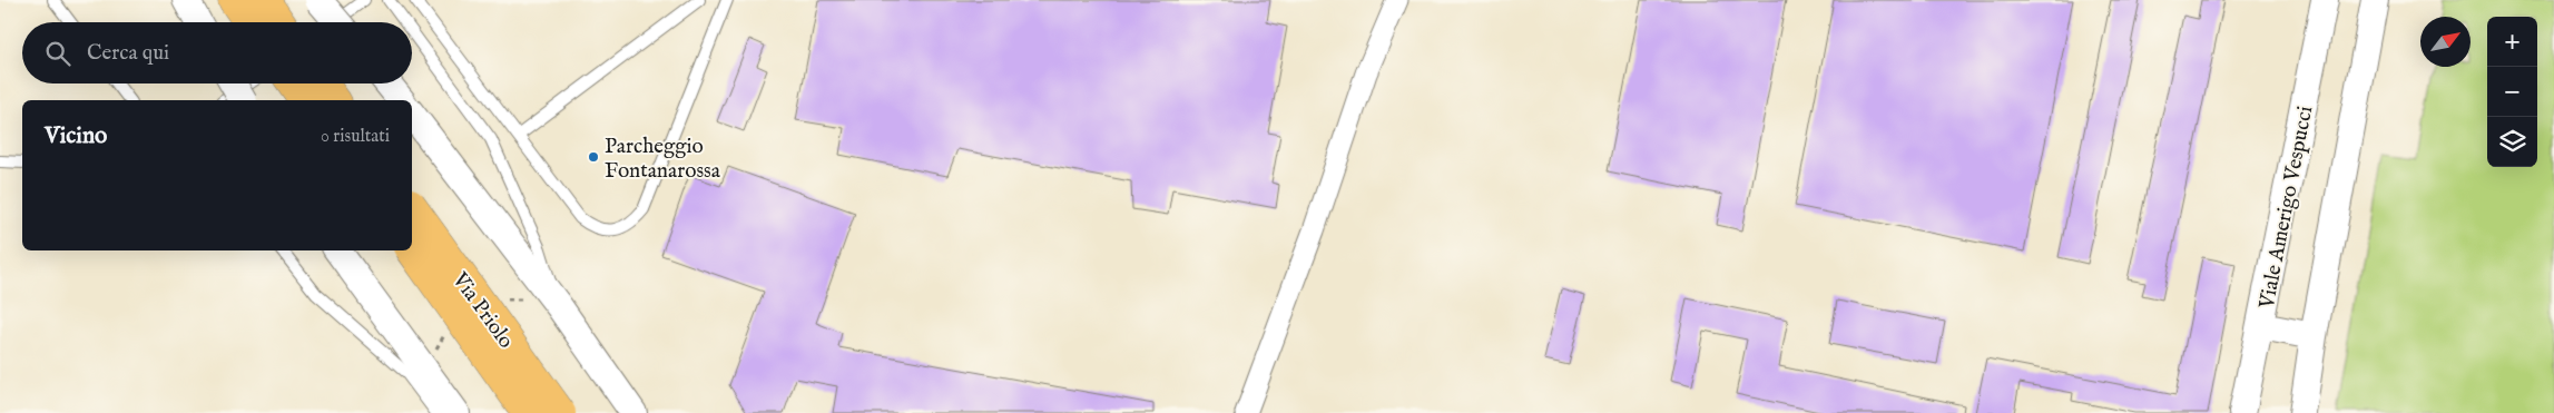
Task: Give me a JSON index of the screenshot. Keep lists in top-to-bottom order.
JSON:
{
  "streets": {
    "main road": ["Via Priolo"],
    "street": ["Viale Amerigo Vespucci"]
  },
  "places": ["Parcheggio Fontanarossa"],
  "north": "top right",
  "page": {
    "map_buttons": ["+", "−"],
    "search": "Cerca qui",
    "heading": ["Vicino", "0 risultati"]
  }
}
